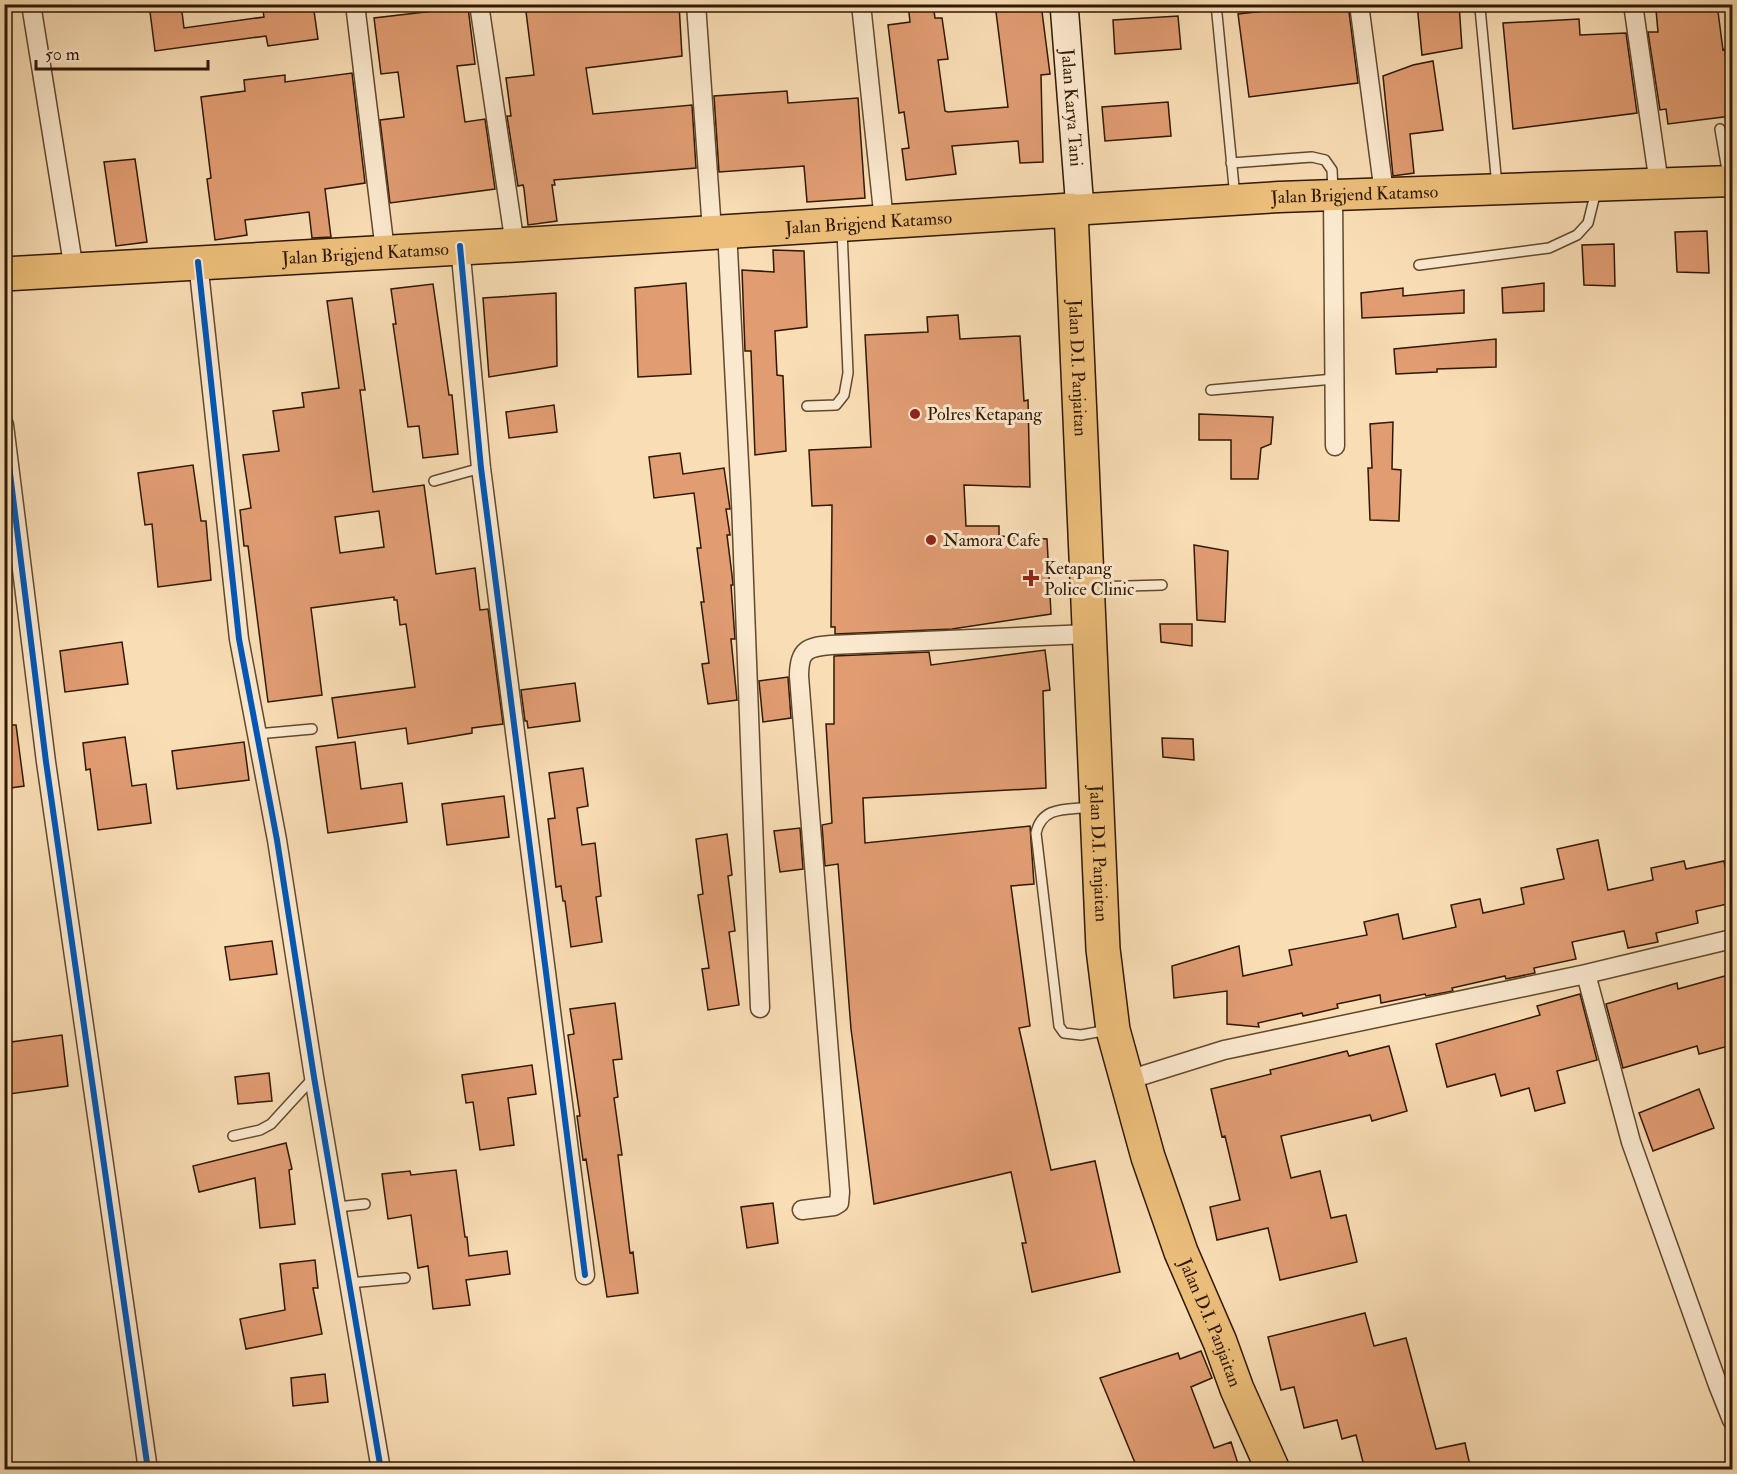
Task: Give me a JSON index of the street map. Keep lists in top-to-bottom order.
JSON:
{
  "streets": {
    "highway": ["Jalan Brigjend Katamso", "Jalan D.I. Panjaitan"],
    "street": ["Jalan Karya Tani"]
  },
  "crossings": [
    ["Jalan Karya Tani", "Jalan Brigjend Katamso"],
    ["Jalan Karya Tani", "Jalan D.I. Panjaitan"],
    ["Jalan Brigjend Katamso", "Jalan D.I. Panjaitan"]
  ],
  "places": {
    "other": ["Polres Ketapang", "Namora Cafe"],
    "health": ["Ketapang Police Clinic"]
  },
  "scale_bar": "50 m"
}
